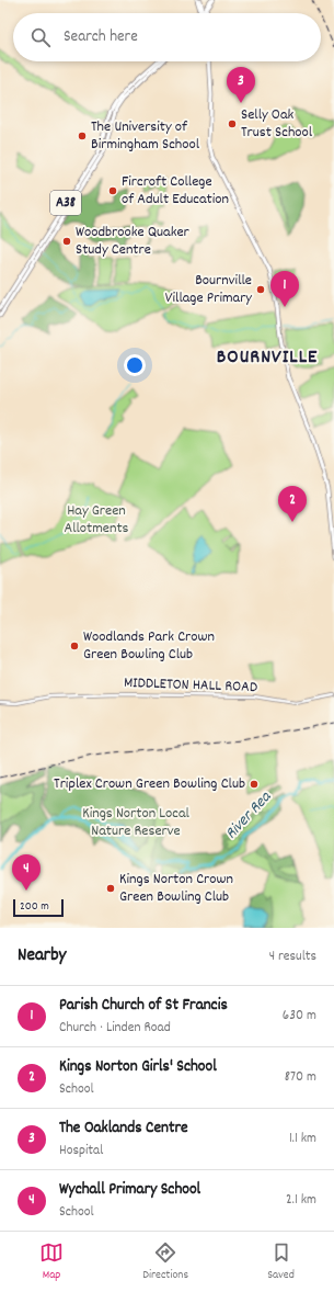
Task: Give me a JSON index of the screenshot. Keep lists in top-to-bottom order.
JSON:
{
  "streets": {
    "highway": ["A38"],
    "main road": ["MIDDLETON HALL ROAD"]
  },
  "districts": ["BOURNVILLE"],
  "water": ["River Rea"],
  "parks": ["Hay Green Allotments", "Kings Norton Local Nature Reserve"],
  "places": [
    "Selly Oak Trust School",
    "The University of Birmingham School",
    "Fircroft College of Adult Education",
    "Woodbrooke Quaker Study Centre",
    "Bournville Village Primary",
    "Woodlands Park Crown Green Bowling Club",
    "Triplex Crown Green Bowling Club",
    "Kings Norton Crown Green Bowling Club"
  ],
  "scale_bar": "200 m",
  "page": {
    "search": "Search here",
    "pins": [
      "3",
      "1",
      "2",
      "4"
    ],
    "scale": "200 m",
    "heading": ["Nearby", "4 results"],
    "list": [
      {
        "mark": "1",
        "name": "Parish Church of St Francis",
        "note": "Church · Linden Road",
        "value": "630 m"
      },
      {
        "mark": "2",
        "name": "Kings Norton Girls' School",
        "note": "School",
        "value": "870 m"
      },
      {
        "mark": "3",
        "name": "The Oaklands Centre",
        "note": "Hospital",
        "value": "1.1 km"
      },
      {
        "mark": "4",
        "name": "Wychall Primary School",
        "note": "School",
        "value": "2.1 km"
      }
    ],
    "nav": ["Map", "Directions", "Saved"]
  }
}
